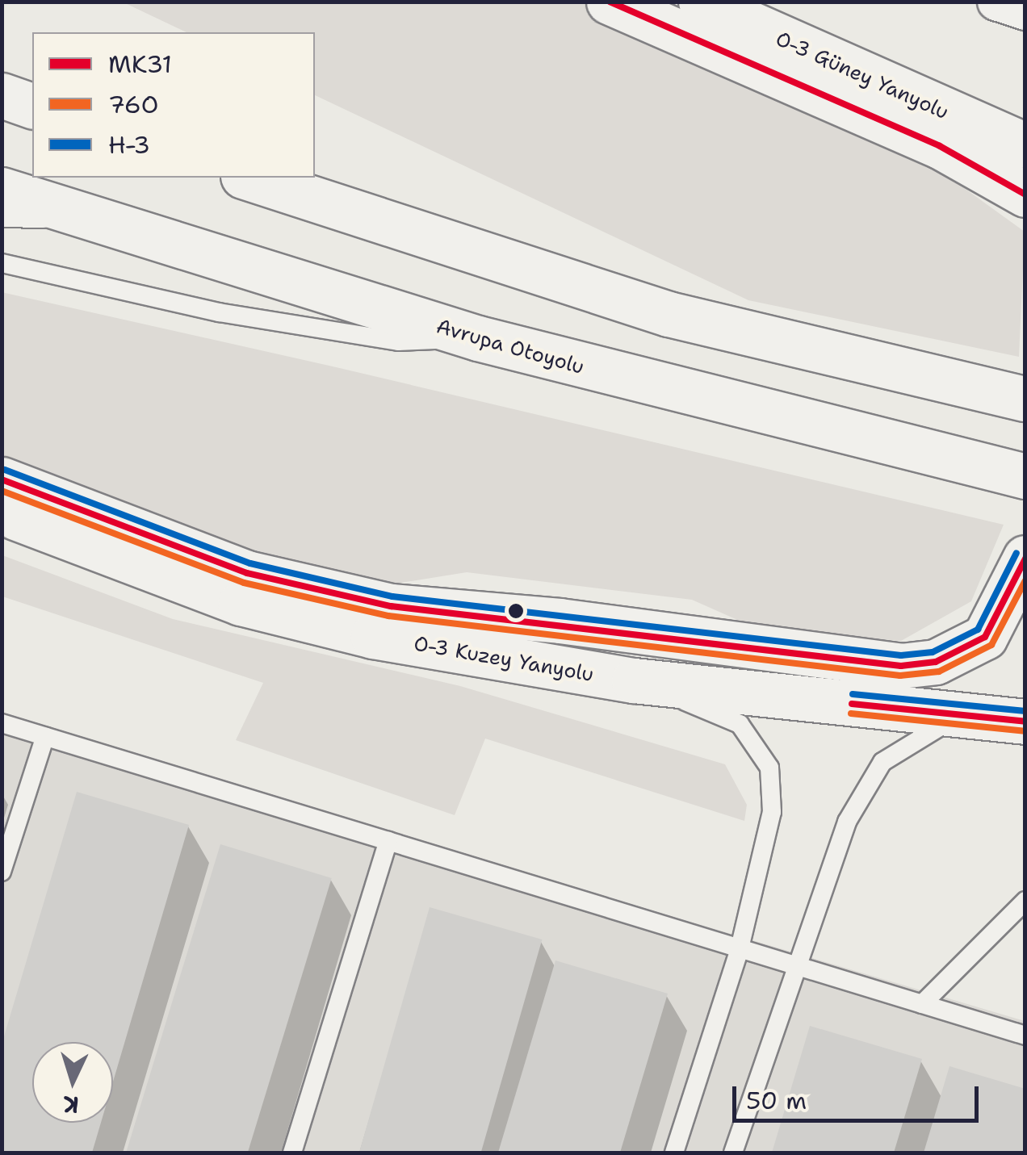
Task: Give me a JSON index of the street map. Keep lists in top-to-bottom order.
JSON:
{
  "streets": {
    "main road": ["O-3 Güney Yanyolu", "Avrupa Otoyolu", "O-3 Kuzey Yanyolu"]
  },
  "lines": ["transit line MK31", "transit line H-3", "transit line 76O"],
  "legend": ["MK31", "76O", "H-3"],
  "scale_bar": "50 m",
  "north": "bottom"
}
